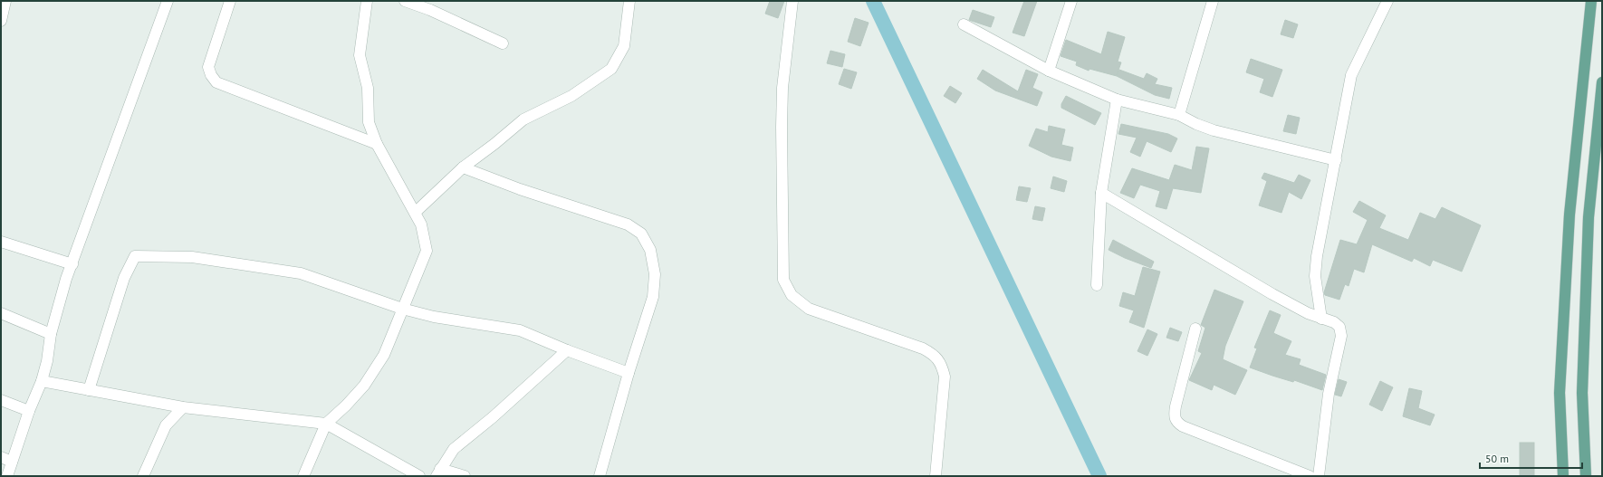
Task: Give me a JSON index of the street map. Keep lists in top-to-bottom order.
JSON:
{
  "scale_bar": "50 m"
}
